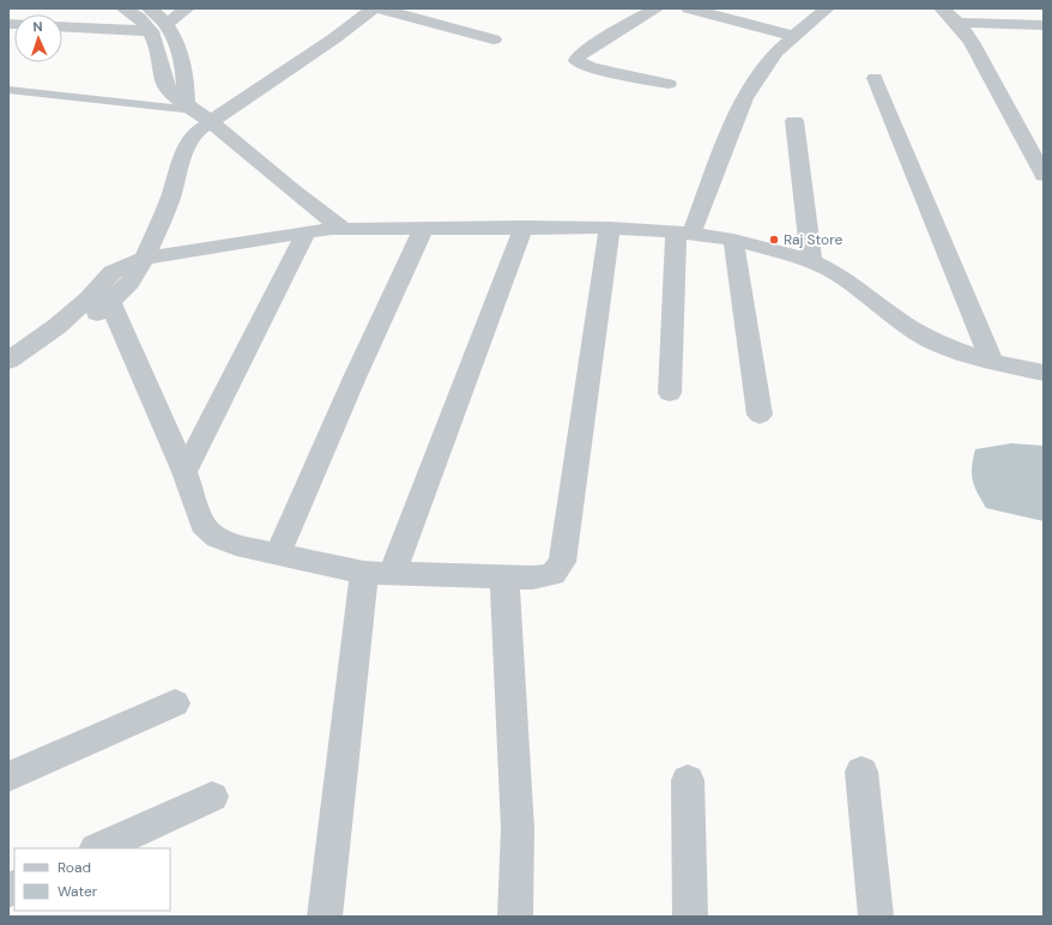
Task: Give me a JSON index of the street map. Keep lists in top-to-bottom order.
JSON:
{
  "places": ["Raj Store"],
  "legend": ["Road", "Water"],
  "north": "top"
}
